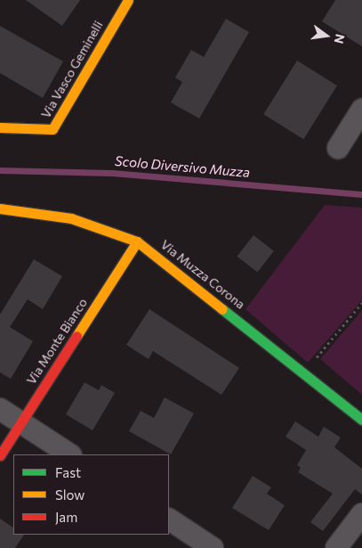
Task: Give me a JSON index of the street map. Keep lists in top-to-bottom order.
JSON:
{
  "streets": {
    "street": ["Via Vasco Geminelli", "Via Muzza Corona", "Via Monte Bianco"]
  },
  "crossings": [
    ["Via Muzza Corona", "Via Monte Bianco"]
  ],
  "water": ["Scolo Diversivo Muzza"],
  "legend": ["Fast", "Slow", "Jam"],
  "north": "right"
}
